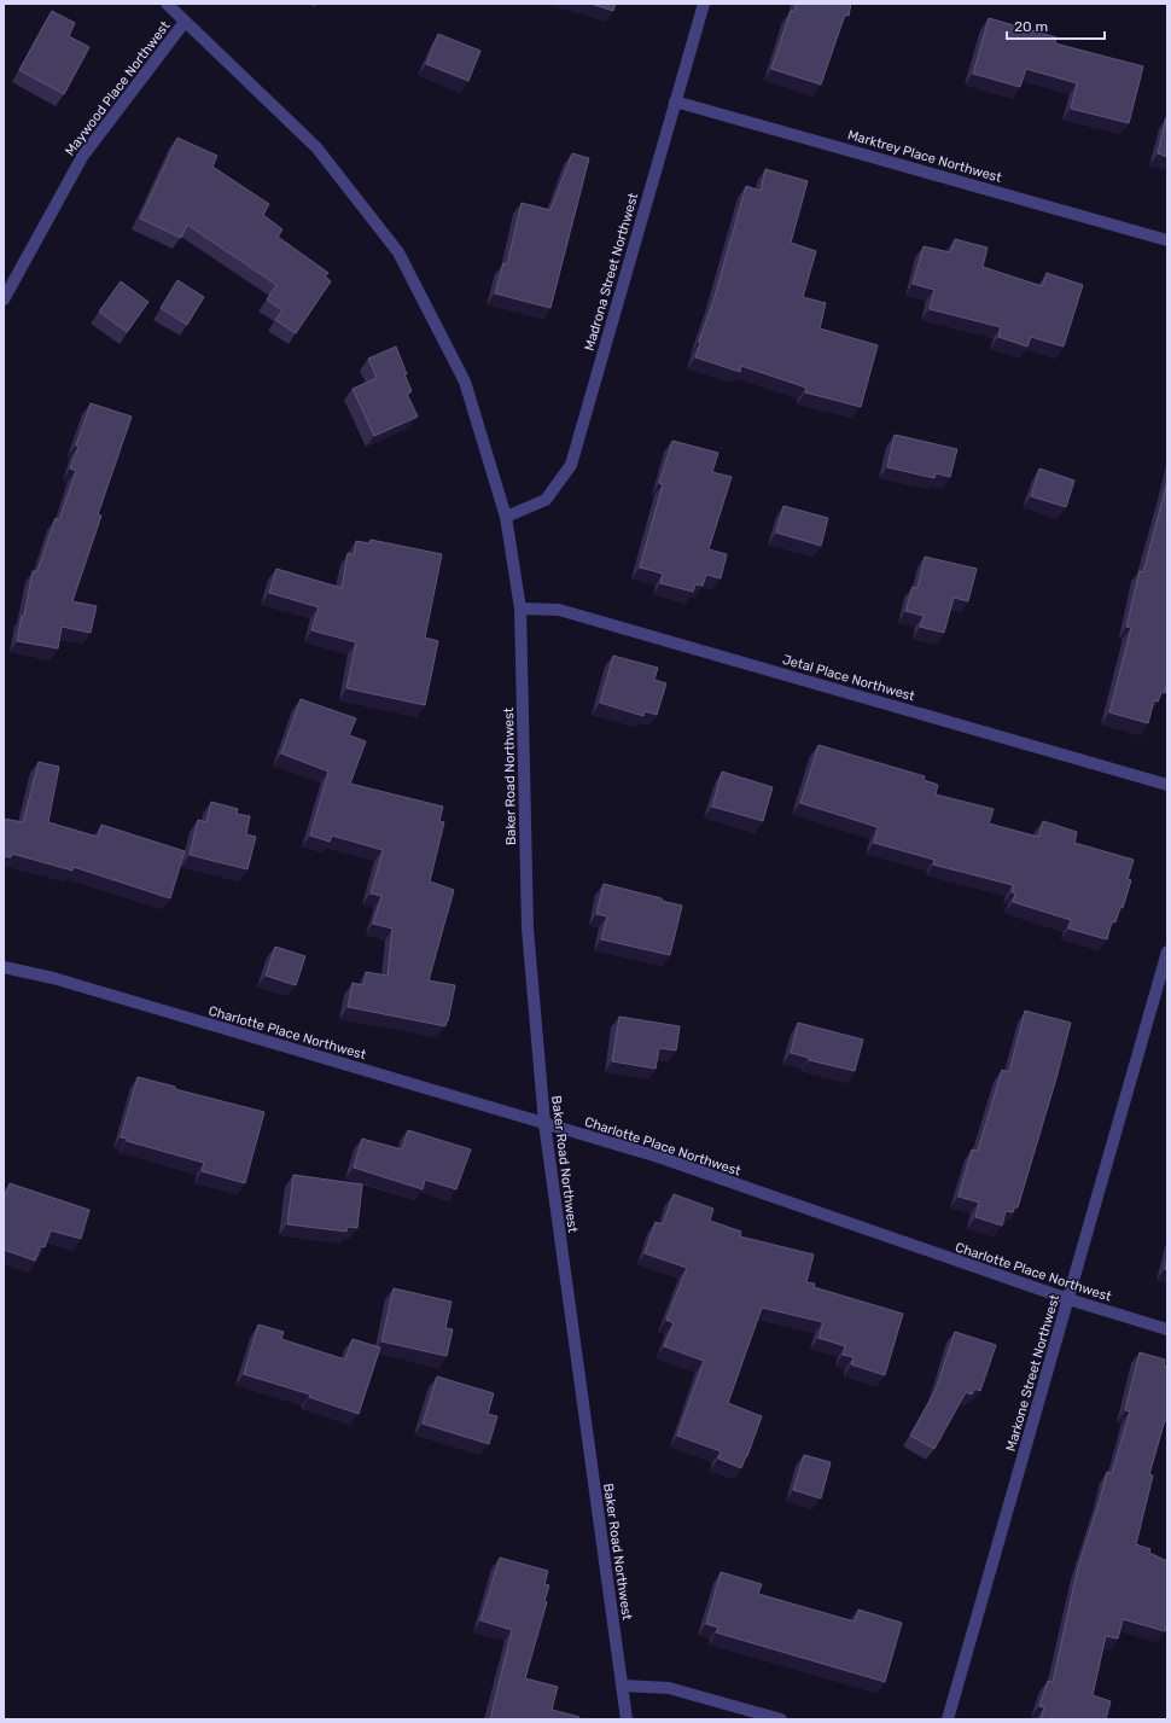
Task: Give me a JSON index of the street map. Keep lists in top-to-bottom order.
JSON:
{
  "streets": {
    "street": [
      "Maywood Place Northwest",
      "Marktrey Place Northwest",
      "Madrona Street Northwest",
      "Jetal Place Northwest",
      "Baker Road Northwest",
      "Charlotte Place Northwest",
      "Markone Street Northwest"
    ]
  },
  "crossings": [
    ["Maywood Place Northwest", "Baker Road Northwest"],
    ["Marktrey Place Northwest", "Madrona Street Northwest"],
    ["Madrona Street Northwest", "Baker Road Northwest"],
    ["Jetal Place Northwest", "Baker Road Northwest"],
    ["Baker Road Northwest", "Charlotte Place Northwest"],
    ["Charlotte Place Northwest", "Markone Street Northwest"]
  ],
  "scale_bar": "20 m"
}
